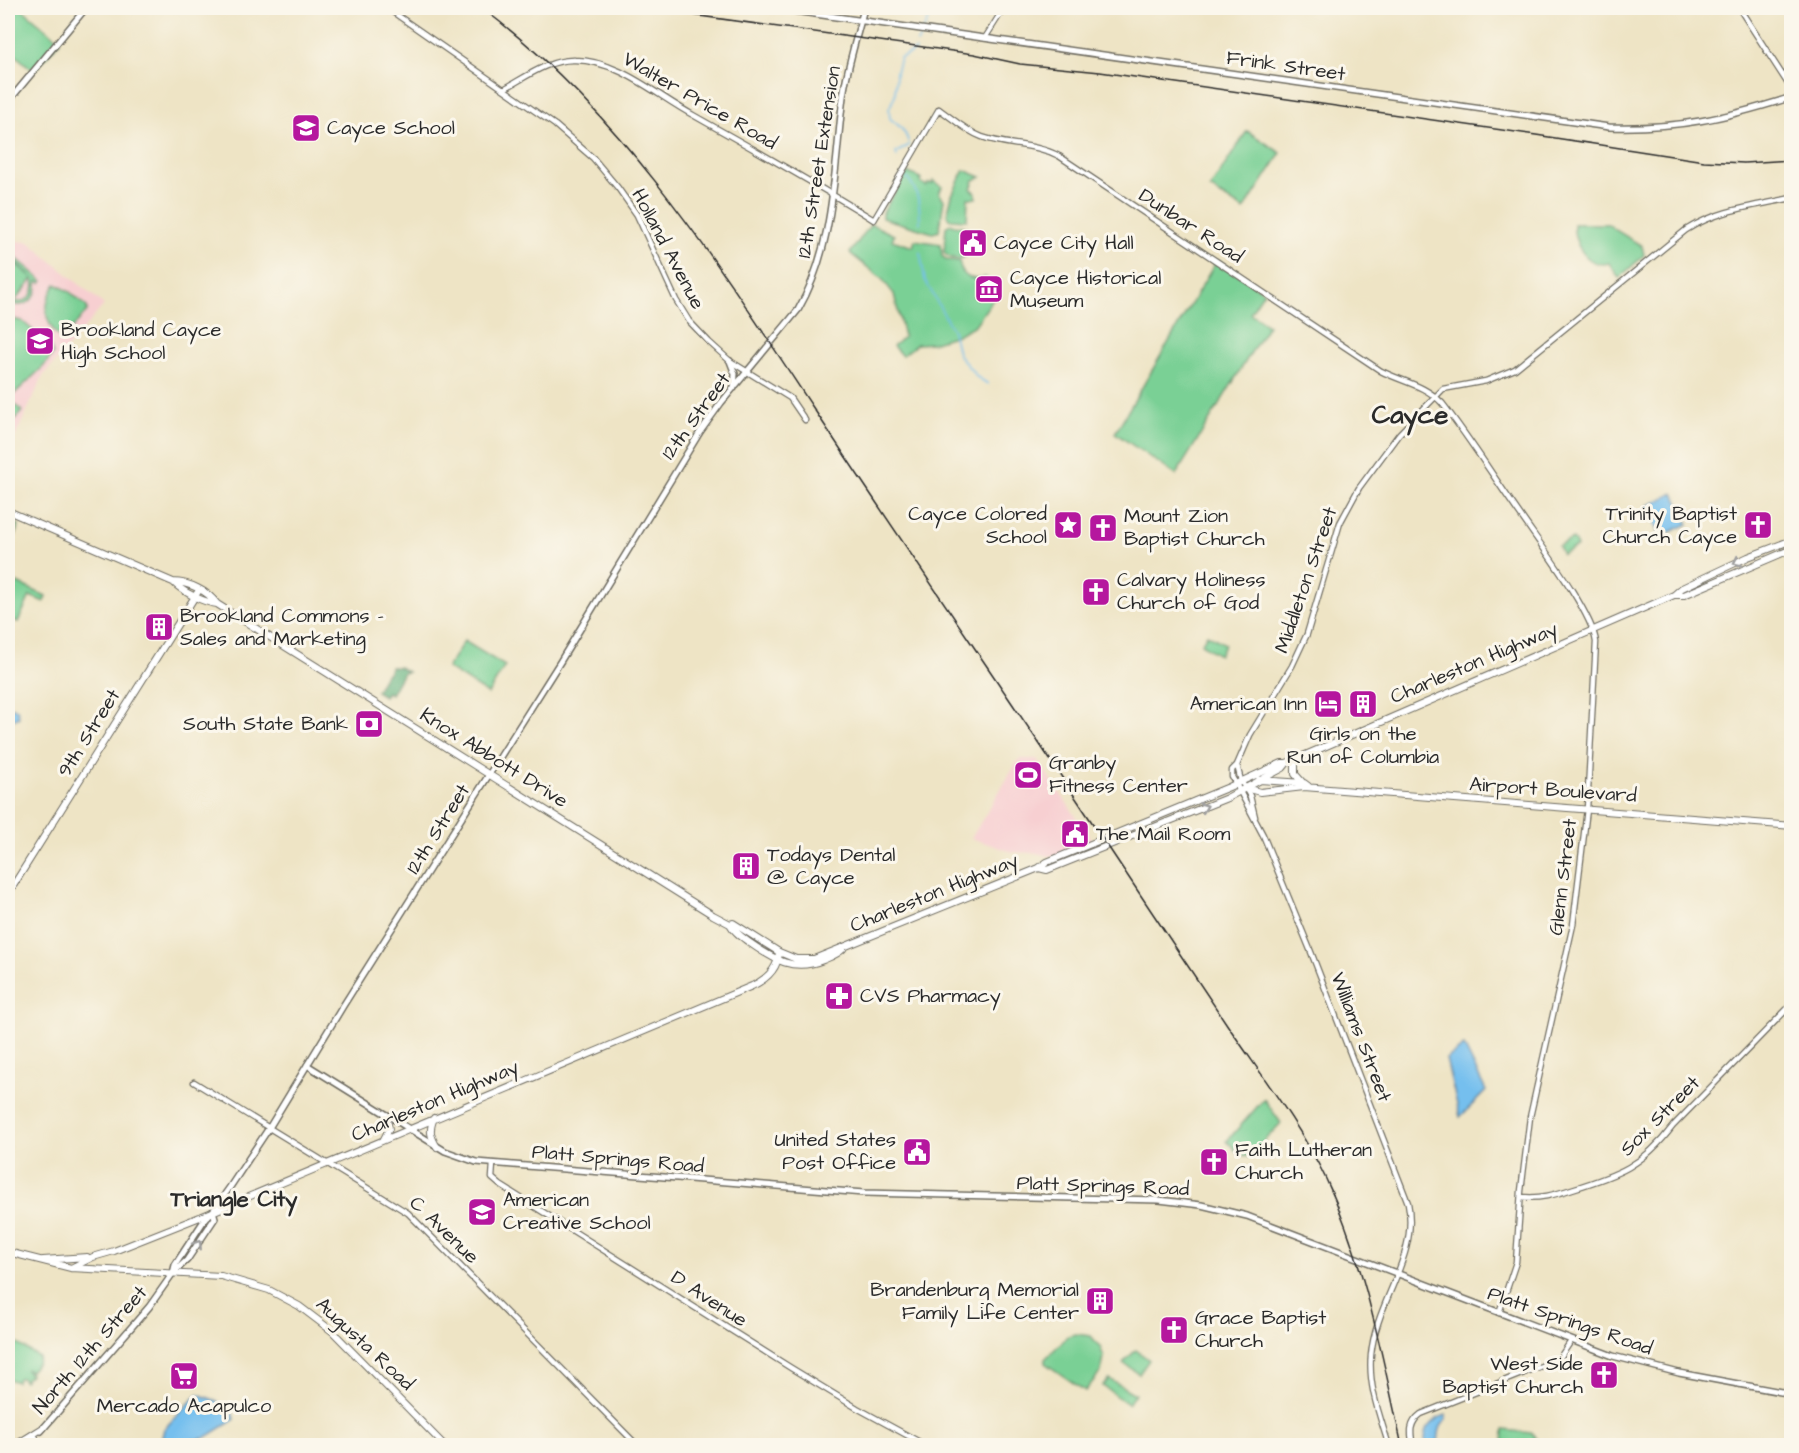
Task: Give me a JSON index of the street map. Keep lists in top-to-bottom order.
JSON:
{
  "streets": {
    "main road": [
      "Frink Street",
      "12th Street Extension",
      "12th Street",
      "Charleston Highway",
      "9th Street",
      "Knox Abbott Drive",
      "Airport Boulevard",
      "Platt Springs Road",
      "Augusta Road",
      "North 12th Street"
    ],
    "street": [
      "Walter Price Road",
      "Dunbar Road",
      "Holland Avenue",
      "Middleton Street",
      "Glenn Street",
      "Williams Street",
      "Sox Street",
      "C Avenue",
      "D Avenue"
    ]
  },
  "crossings": [
    ["Frink Street", "12th Street Extension"],
    ["Walter Price Road", "12th Street Extension"],
    ["Walter Price Road", "Dunbar Road"],
    ["Walter Price Road", "Holland Avenue"],
    ["12th Street Extension", "Holland Avenue"],
    ["12th Street Extension", "12th Street"],
    ["Dunbar Road", "Glenn Street"],
    ["Holland Avenue", "12th Street"],
    ["12th Street", "Charleston Highway"],
    ["12th Street", "Knox Abbott Drive"],
    ["12th Street", "C Avenue"],
    ["12th Street", "Augusta Road"],
    ["12th Street", "North 12th Street"],
    ["Middleton Street", "Charleston Highway"],
    ["Middleton Street", "Airport Boulevard"],
    ["Middleton Street", "Glenn Street"],
    ["Middleton Street", "Williams Street"],
    ["Charleston Highway", "Knox Abbott Drive"],
    ["Charleston Highway", "Airport Boulevard"],
    ["Charleston Highway", "Glenn Street"],
    ["Charleston Highway", "Williams Street"],
    ["Charleston Highway", "C Avenue"],
    ["9th Street", "Knox Abbott Drive"],
    ["Airport Boulevard", "Glenn Street"],
    ["Airport Boulevard", "Williams Street"],
    ["Glenn Street", "Sox Street"],
    ["Glenn Street", "Platt Springs Road"],
    ["Williams Street", "Platt Springs Road"],
    ["Platt Springs Road", "D Avenue"],
    ["Augusta Road", "North 12th Street"]
  ],
  "districts": ["Cayce", "Triangle City"],
  "places": {
    "school or university": ["Cayce School", "Brookland Cayce High School", "American Creative School"],
    "public building": ["Cayce City Hall", "The Mail Room", "United States Post Office"],
    "museum": ["Cayce Historical Museum"],
    "place": ["Cayce Colored School"],
    "church": [
      "Trinity Baptist Church Cayce",
      "Mount Zion Baptist Church",
      "Calvary Holiness Church of God",
      "Faith Lutheran Church",
      "Grace Baptist Church",
      "West Side Baptist Church"
    ],
    "building": [
      "Brookland Commons - Sales and Marketing",
      "Girls on the Run of Columbia",
      "Todays Dental @ Cayce",
      "Brandenburg Memorial Family Life Center"
    ],
    "hotel": ["American Inn"],
    "bank": ["South State Bank"],
    "sports": ["Granby Fitness Center"],
    "pharmacy": ["CVS Pharmacy"],
    "supermarket": ["Mercado Acapulco"]
  }
}
